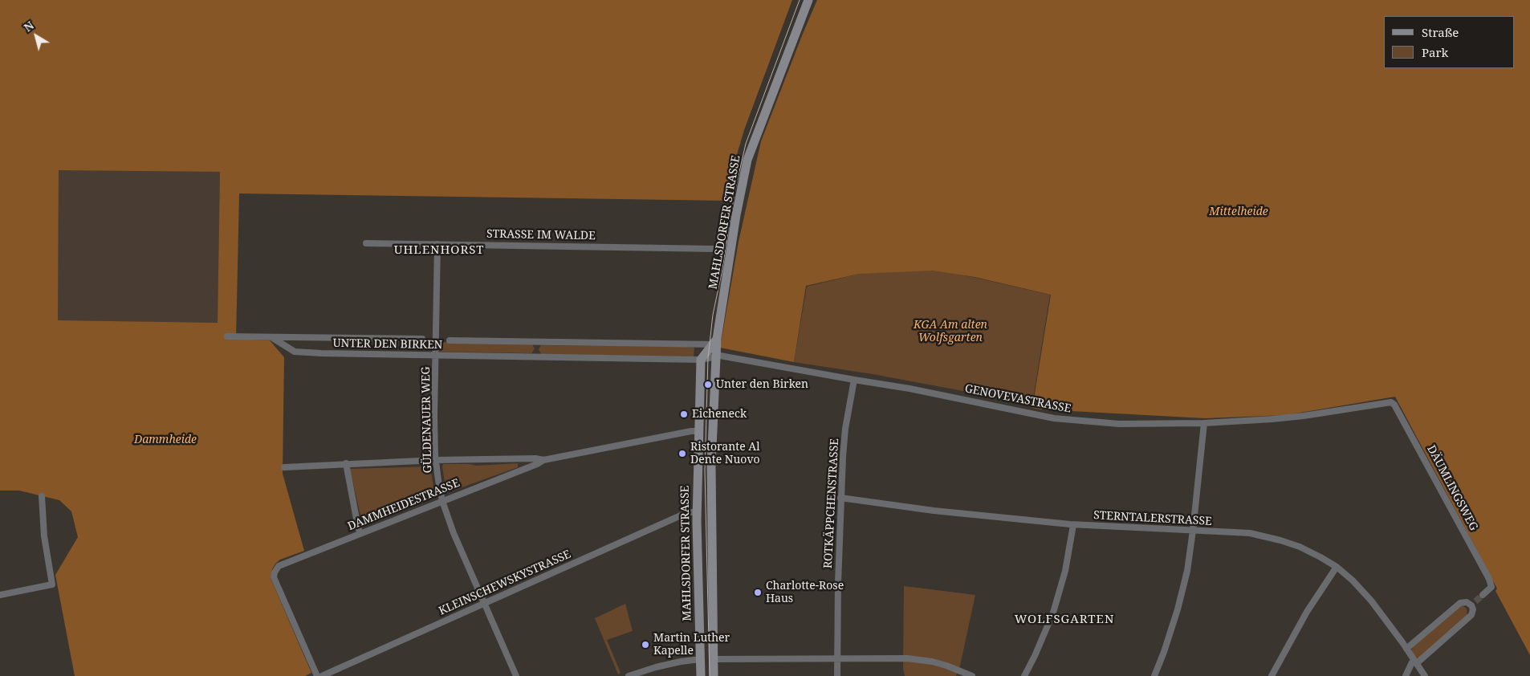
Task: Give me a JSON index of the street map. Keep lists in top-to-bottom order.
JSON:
{
  "streets": {
    "main road": ["MAHLSDORFER STRASSE"],
    "street": [
      "STRASSE IM WALDE",
      "UNTER DEN BIRKEN",
      "GENOVEVASTRASSE",
      "GÜLDENAUER WEG",
      "DÄUMLINGSWEG",
      "ROTKÄPPCHENSTRASSE",
      "DAMMHEIDESTRASSE",
      "STERNTALERSTRASSE",
      "KLEINSCHEWSKYSTRASSE"
    ]
  },
  "crossings": [
    ["MAHLSDORFER STRASSE", "UNTER DEN BIRKEN"],
    ["MAHLSDORFER STRASSE", "GENOVEVASTRASSE"],
    ["MAHLSDORFER STRASSE", "KLEINSCHEWSKYSTRASSE"],
    ["STRASSE IM WALDE", "GÜLDENAUER WEG"],
    ["UNTER DEN BIRKEN", "GENOVEVASTRASSE"],
    ["UNTER DEN BIRKEN", "GÜLDENAUER WEG"],
    ["GENOVEVASTRASSE", "DÄUMLINGSWEG"],
    ["GENOVEVASTRASSE", "ROTKÄPPCHENSTRASSE"],
    ["GÜLDENAUER WEG", "DAMMHEIDESTRASSE"],
    ["GÜLDENAUER WEG", "KLEINSCHEWSKYSTRASSE"],
    ["ROTKÄPPCHENSTRASSE", "STERNTALERSTRASSE"]
  ],
  "districts": ["UHLENHORST", "WOLFSGARTEN"],
  "parks": ["Mittelheide", "KGA Am alten Wolfsgarten", "Dammheide"],
  "places": [
    "Unter den Birken",
    "Eicheneck",
    "Ristorante Al Dente Nuovo",
    "Charlotte-Rose Haus",
    "Martin Luther Kapelle"
  ],
  "legend": ["Straße", "Park"],
  "north": "top left"
}
